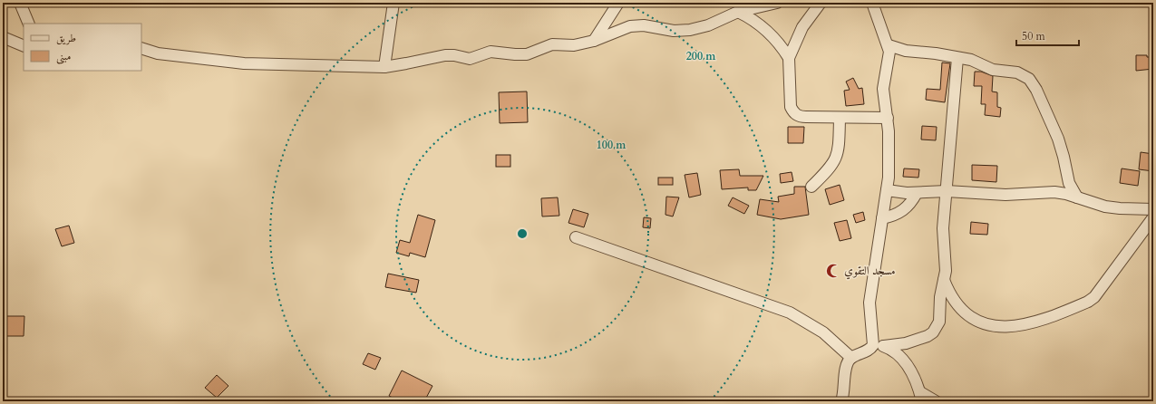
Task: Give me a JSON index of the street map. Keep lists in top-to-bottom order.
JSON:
{
  "places": {
    "mosque": ["مسجد التقوي"]
  },
  "legend": ["طريق", "مبنى"],
  "scale_bar": "50 m",
  "rings": ["200 m", "100 m"]
}
